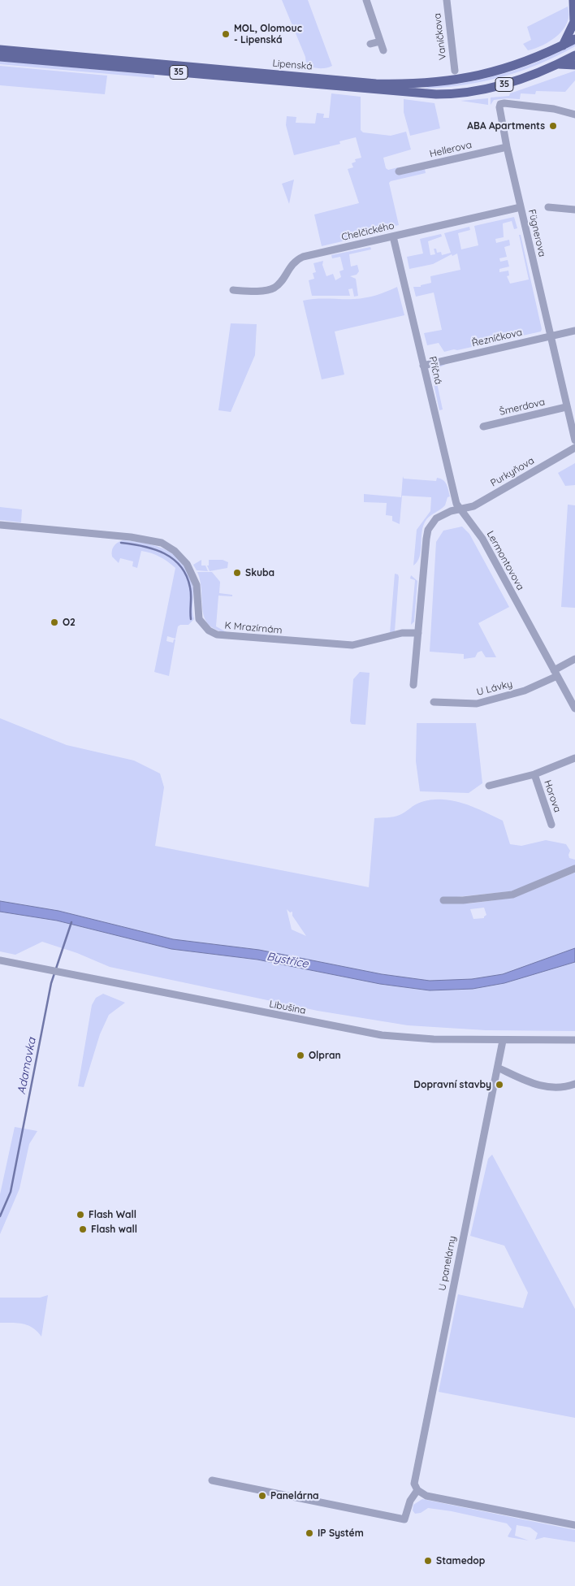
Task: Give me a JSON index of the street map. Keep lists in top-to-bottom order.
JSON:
{
  "streets": {
    "main road": ["Lipenská", "35"],
    "street": [
      "Vaníčkova",
      "Hellerova",
      "Chelčického",
      "Fügnerova",
      "Řezníčkova",
      "Příčná",
      "Šmerdova",
      "Purkyňova",
      "Lermontovova",
      "K Mrazírnám",
      "U Lávky",
      "Horova",
      "Libušina",
      "U panelárny"
    ]
  },
  "crossings": [
    ["Hellerova", "Fügnerova"],
    ["Chelčického", "Fügnerova"],
    ["Chelčického", "Příčná"],
    ["Fügnerova", "Řezníčkova"],
    ["Fügnerova", "Šmerdova"],
    ["Řezníčkova", "Příčná"],
    ["Příčná", "Purkyňova"],
    ["Příčná", "Lermontovova"],
    ["Purkyňova", "Lermontovova"],
    ["Lermontovova", "U Lávky"],
    ["Libušina", "U panelárny"]
  ],
  "water": ["Bystřice", "Adamovka"],
  "places": [
    "MOL, Olomouc - Lipenská",
    "ABA Apartments",
    "Skuba",
    "O2",
    "Olpran",
    "Dopravní stavby",
    "Flash Wall",
    "Flash wall",
    "Panelárna",
    "IP Systém",
    "Stamedop"
  ]
}
